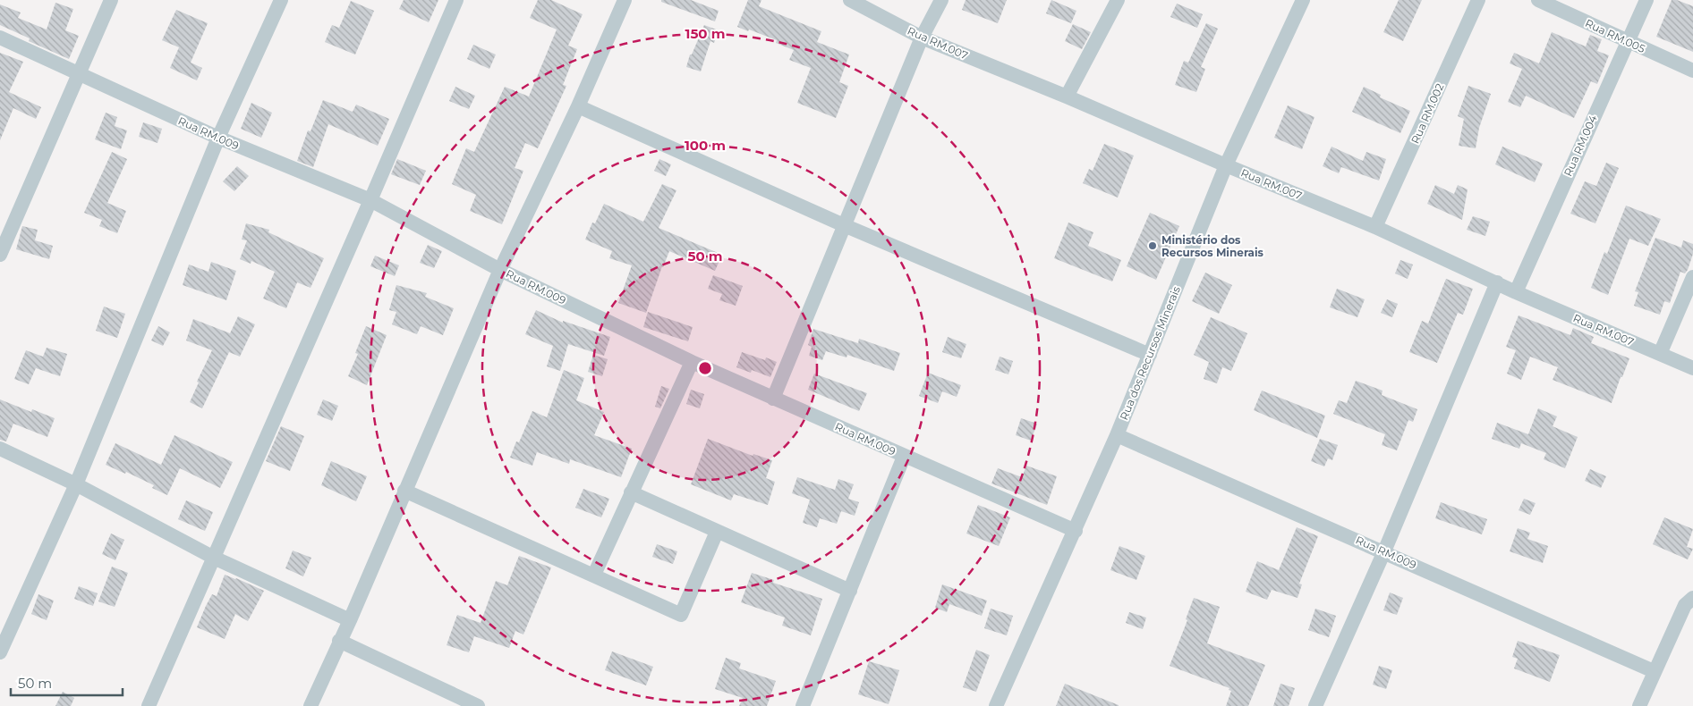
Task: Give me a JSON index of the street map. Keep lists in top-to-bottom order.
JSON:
{
  "streets": {
    "street": [
      "Rua RM.005",
      "Rua RM.007",
      "Rua RM.002",
      "Rua RM.009",
      "Rua RM.004",
      "Rua dos Recursos Minerais"
    ]
  },
  "crossings": [
    ["Rua RM.005", "Rua RM.004"],
    ["Rua RM.007", "Rua RM.002"],
    ["Rua RM.007", "Rua RM.004"],
    ["Rua RM.007", "Rua dos Recursos Minerais"],
    ["Rua RM.009", "Rua dos Recursos Minerais"]
  ],
  "places": ["Ministério dos Recursos Minerais"],
  "scale_bar": "50 m",
  "rings": ["150 m", "100 m", "50 m"]
}
